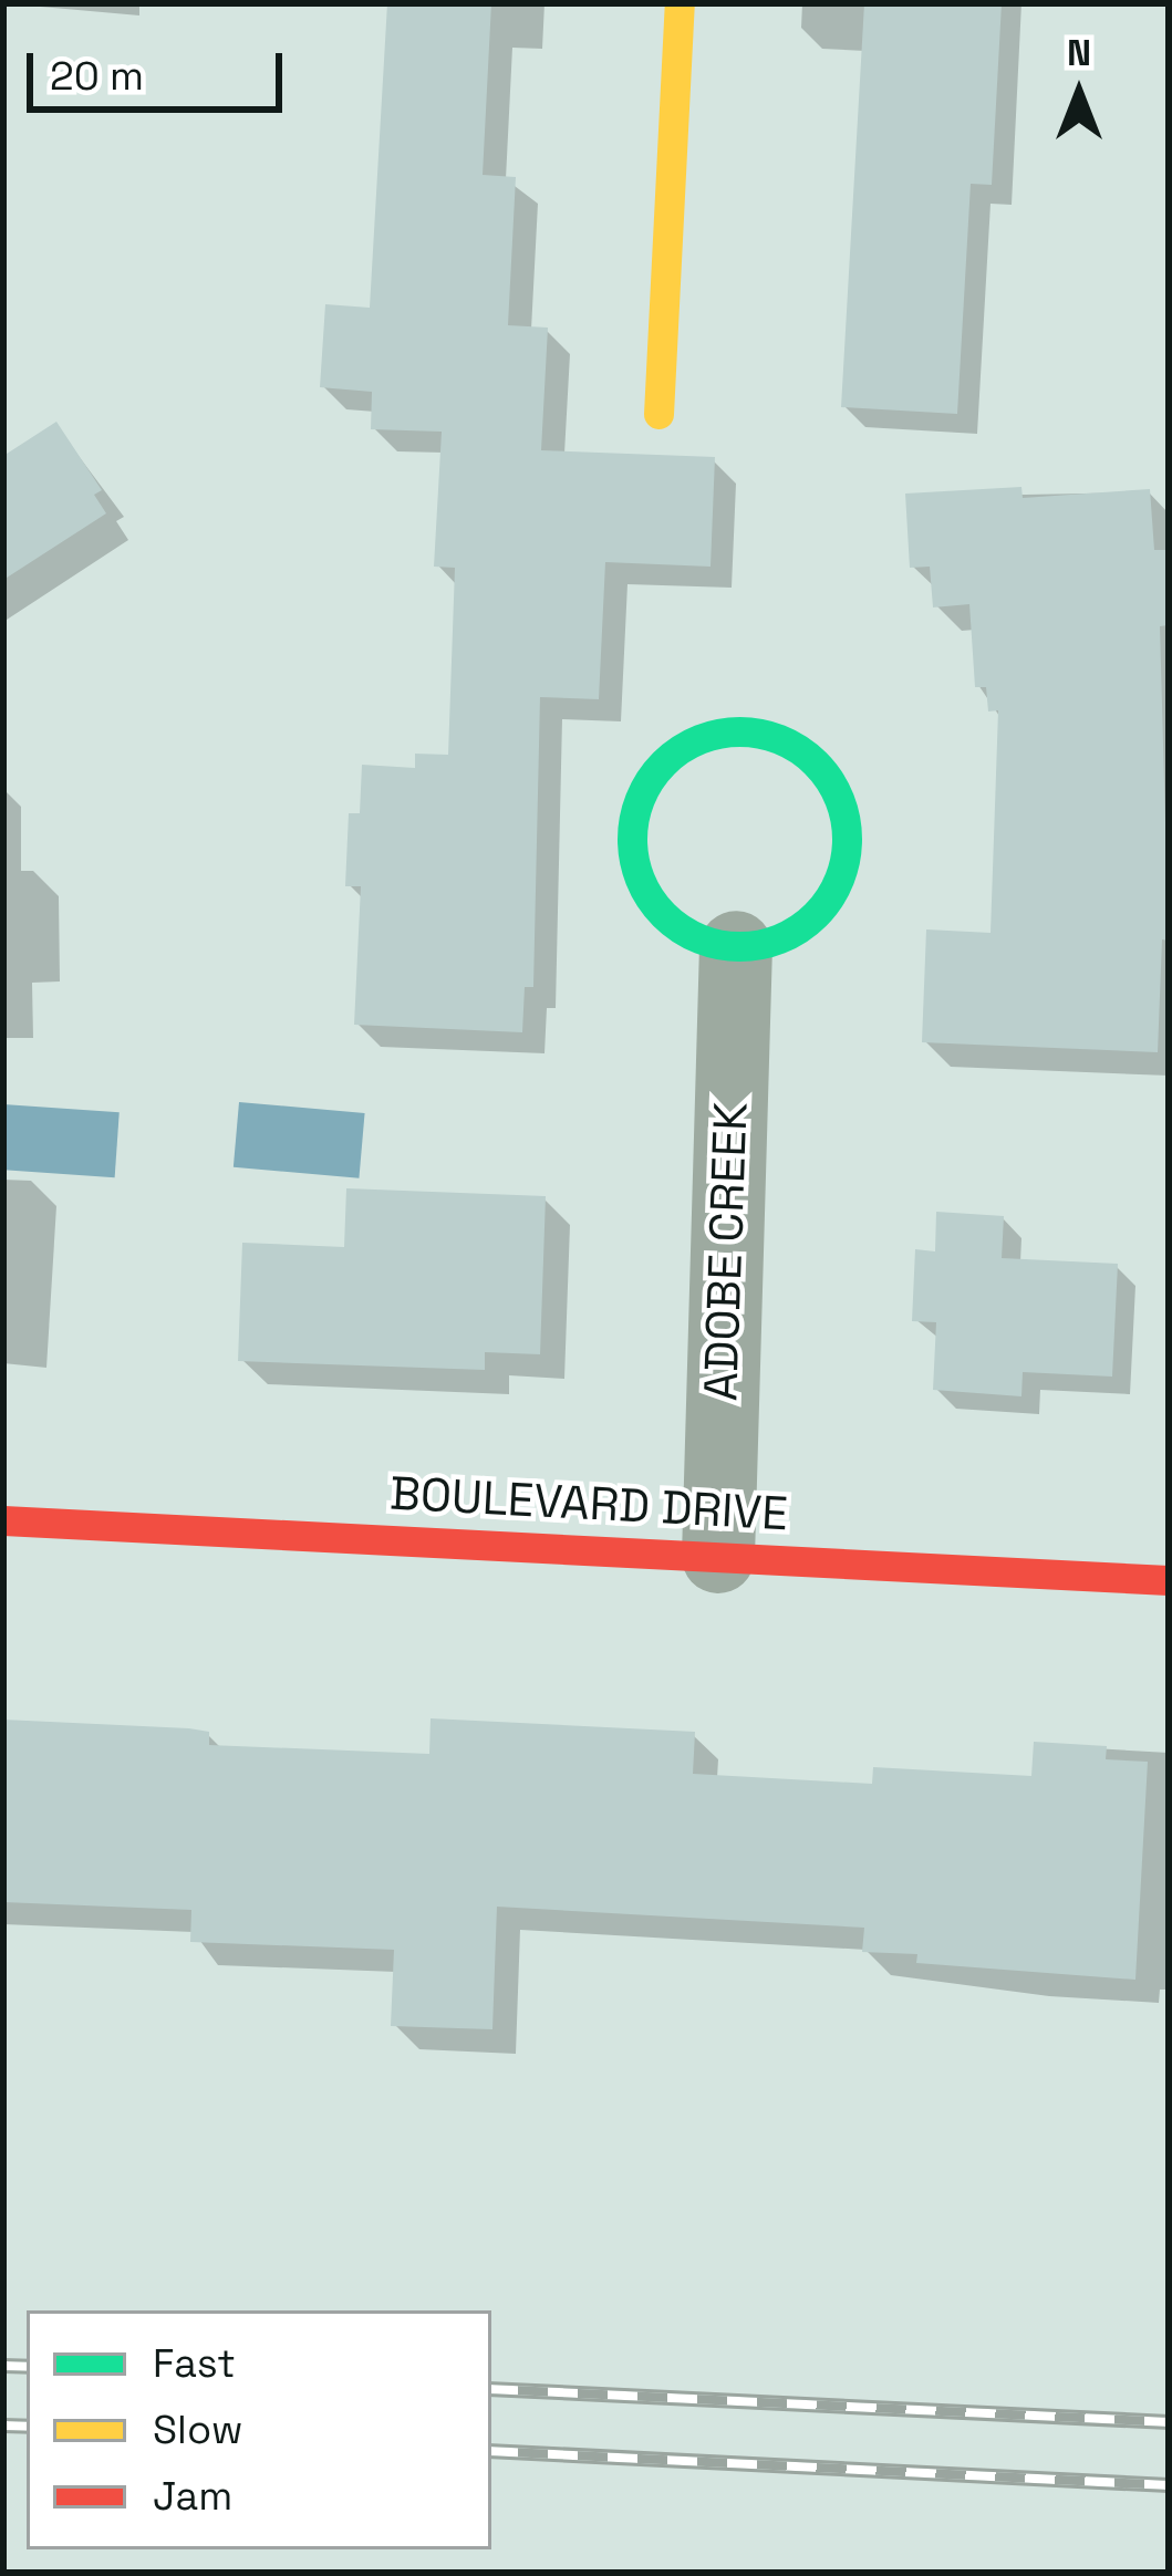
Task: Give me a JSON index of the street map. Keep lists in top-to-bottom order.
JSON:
{
  "streets": {
    "street": ["ADOBE CREEK", "BOULEVARD DRIVE"]
  },
  "crossings": [
    ["ADOBE CREEK", "BOULEVARD DRIVE"]
  ],
  "legend": ["Fast", "Slow", "Jam"],
  "scale_bar": "20 m",
  "north": "top"
}
